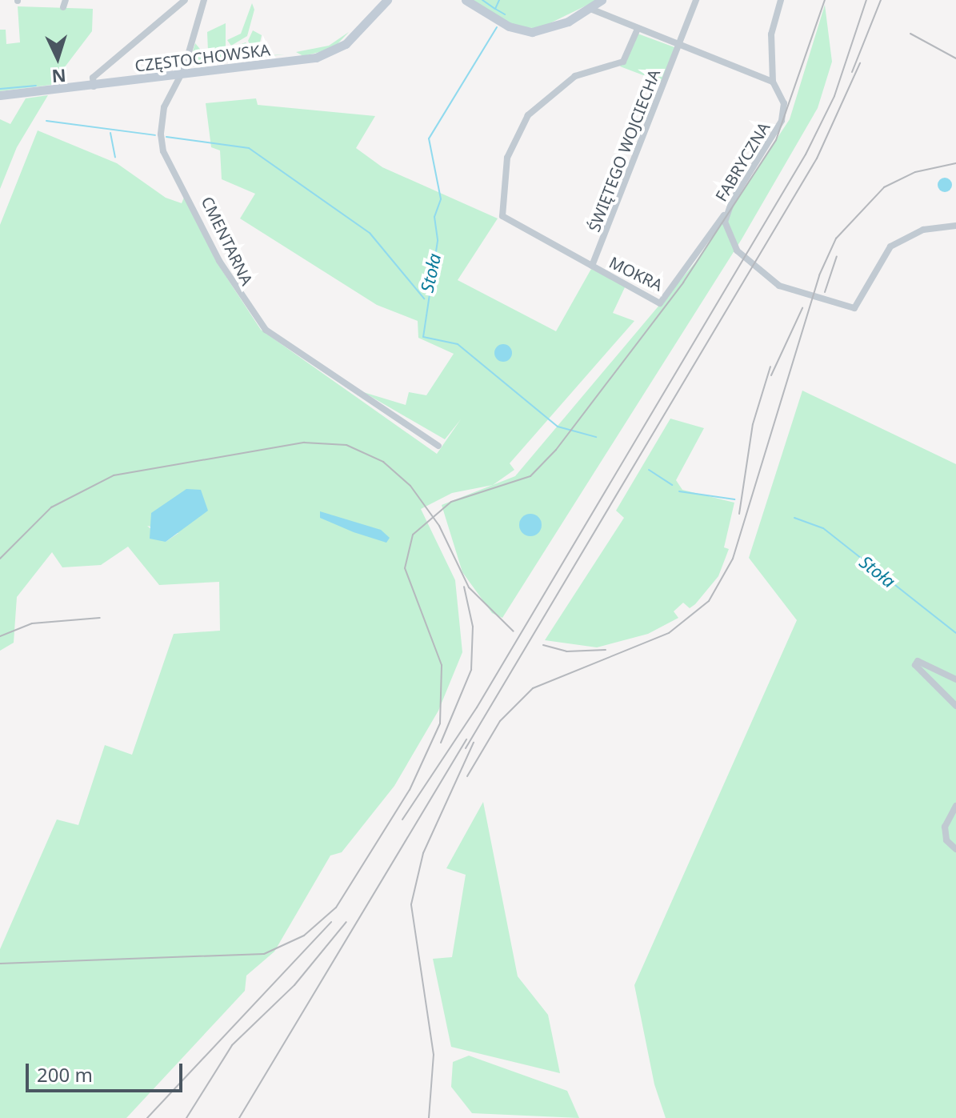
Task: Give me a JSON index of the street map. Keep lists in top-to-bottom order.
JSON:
{
  "streets": {
    "street": [
      "CZĘSTOCHOWSKA",
      "ŚWIĘTEGO WOJCIECHA",
      "FABRYCZNA",
      "CMENTARNA",
      "MOKRA"
    ]
  },
  "crossings": [
    ["CZĘSTOCHOWSKA", "CMENTARNA"],
    ["ŚWIĘTEGO WOJCIECHA", "MOKRA"],
    ["FABRYCZNA", "MOKRA"]
  ],
  "water": ["Stoła"],
  "scale_bar": "200 m",
  "north": "bottom"
}
